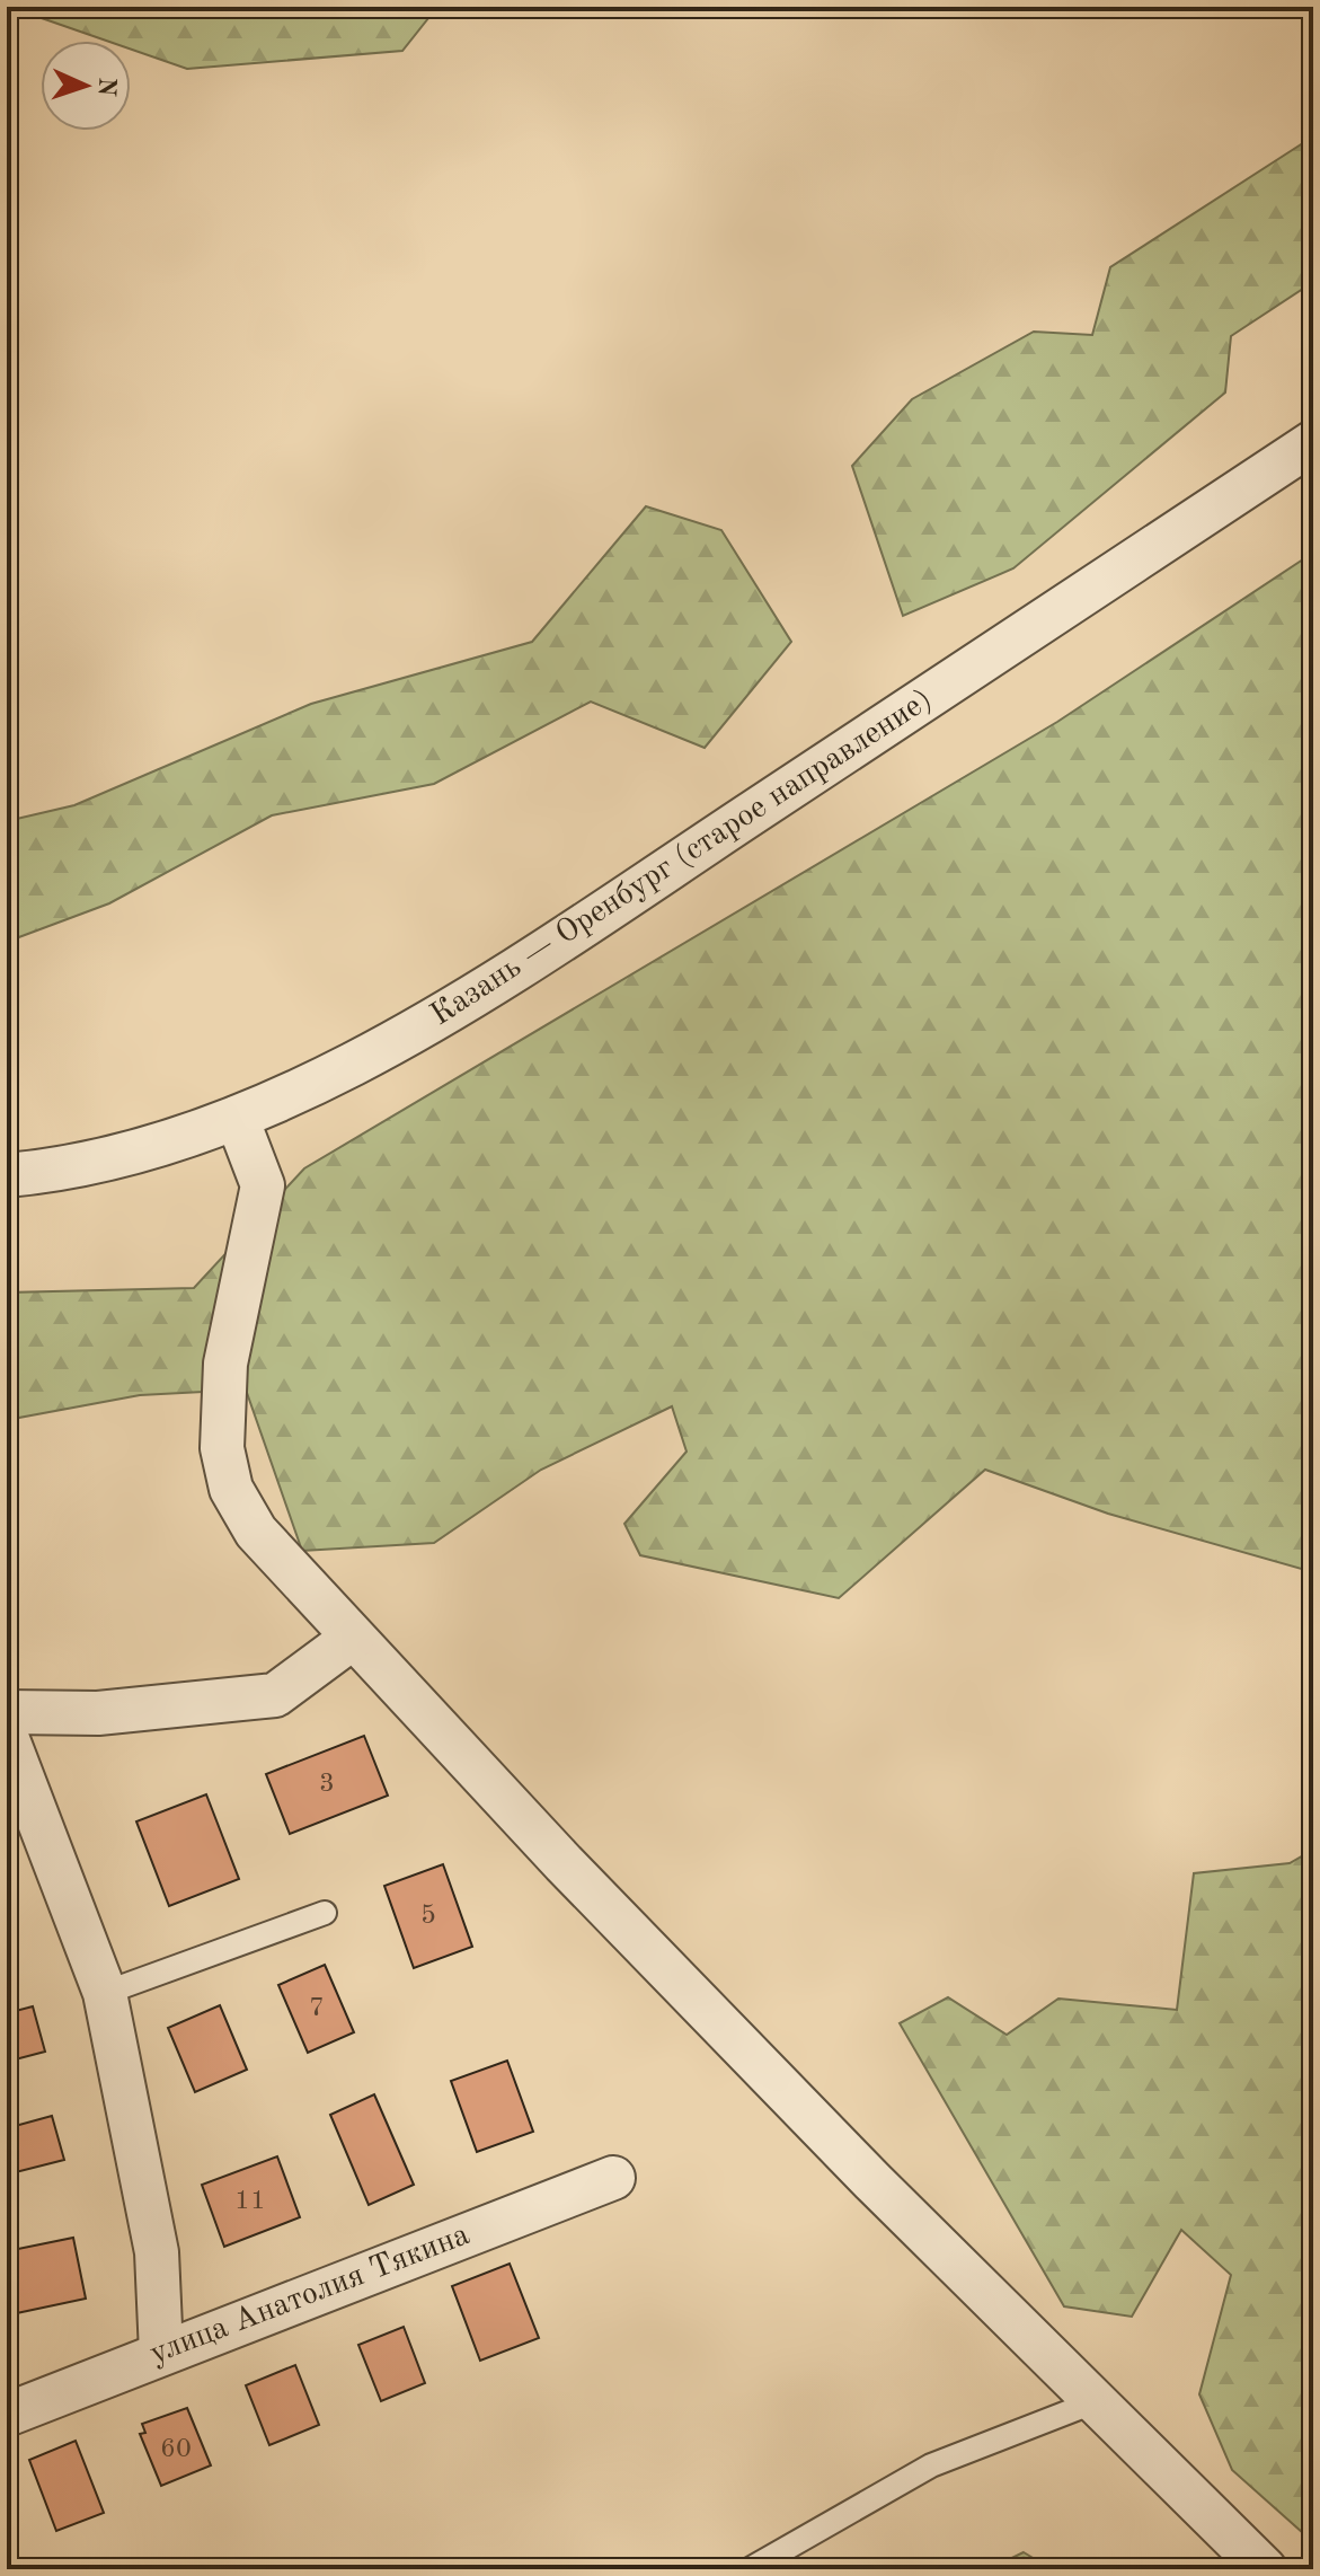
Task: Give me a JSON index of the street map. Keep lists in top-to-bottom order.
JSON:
{
  "streets": {
    "street": ["Казань — Оренбург (старое направление)", "улица Анатолия Тякина"]
  },
  "house_numbers": [
    "3",
    "5",
    "7",
    "11",
    "60"
  ],
  "north": "right"
}
